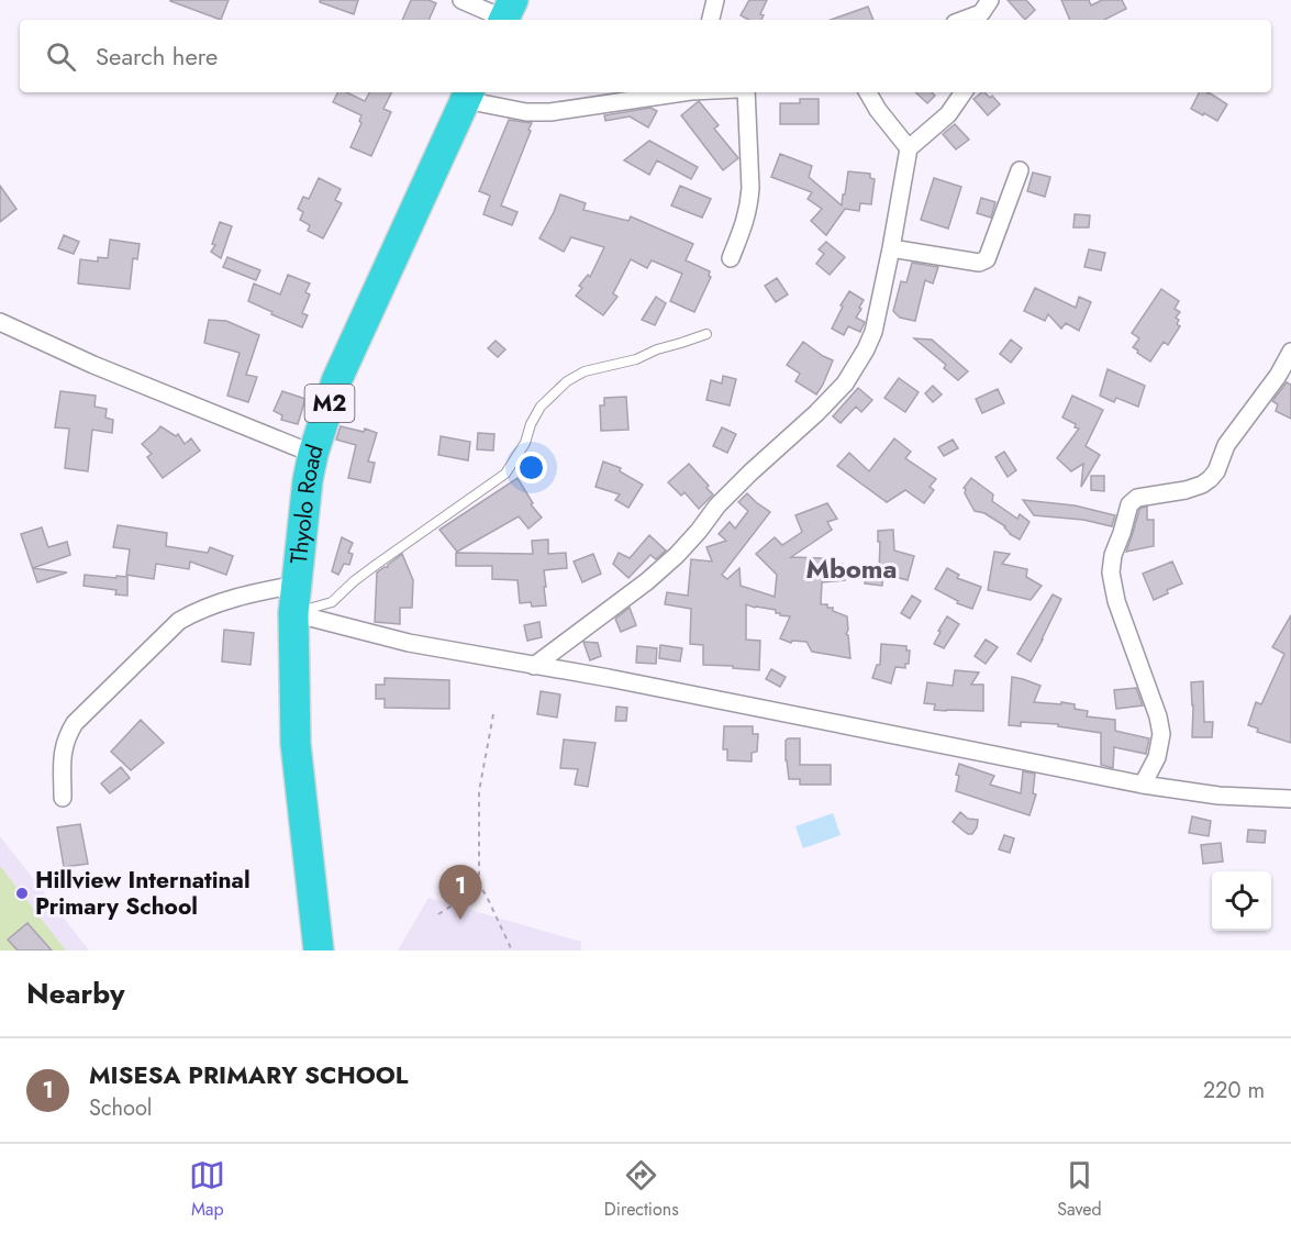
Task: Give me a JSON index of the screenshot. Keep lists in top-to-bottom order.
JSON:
{
  "streets": {
    "highway": ["M2", "Thyolo Road"]
  },
  "districts": ["Mboma"],
  "places": ["Hillview Internatinal Primary School"],
  "page": {
    "search": "Search here",
    "pins": "1",
    "heading": "Nearby",
    "list": [
      {
        "mark": "1",
        "name": "MISESA PRIMARY SCHOOL",
        "note": "School",
        "value": "220 m"
      }
    ],
    "nav": ["Map", "Directions", "Saved"]
  }
}
